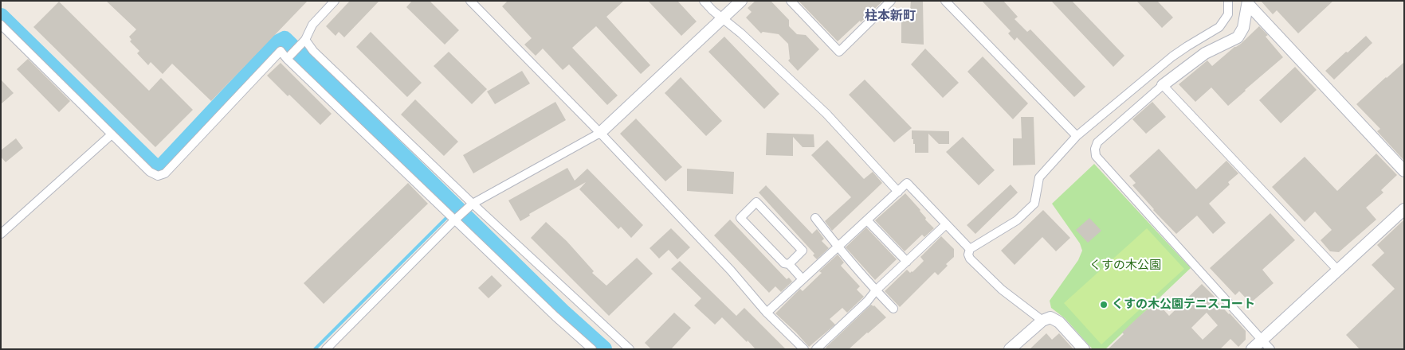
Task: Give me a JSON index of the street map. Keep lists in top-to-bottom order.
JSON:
{
  "districts": ["柱本新町"],
  "parks": ["くすの木公園"],
  "places": ["くすの木公園テニスコート"]
}
